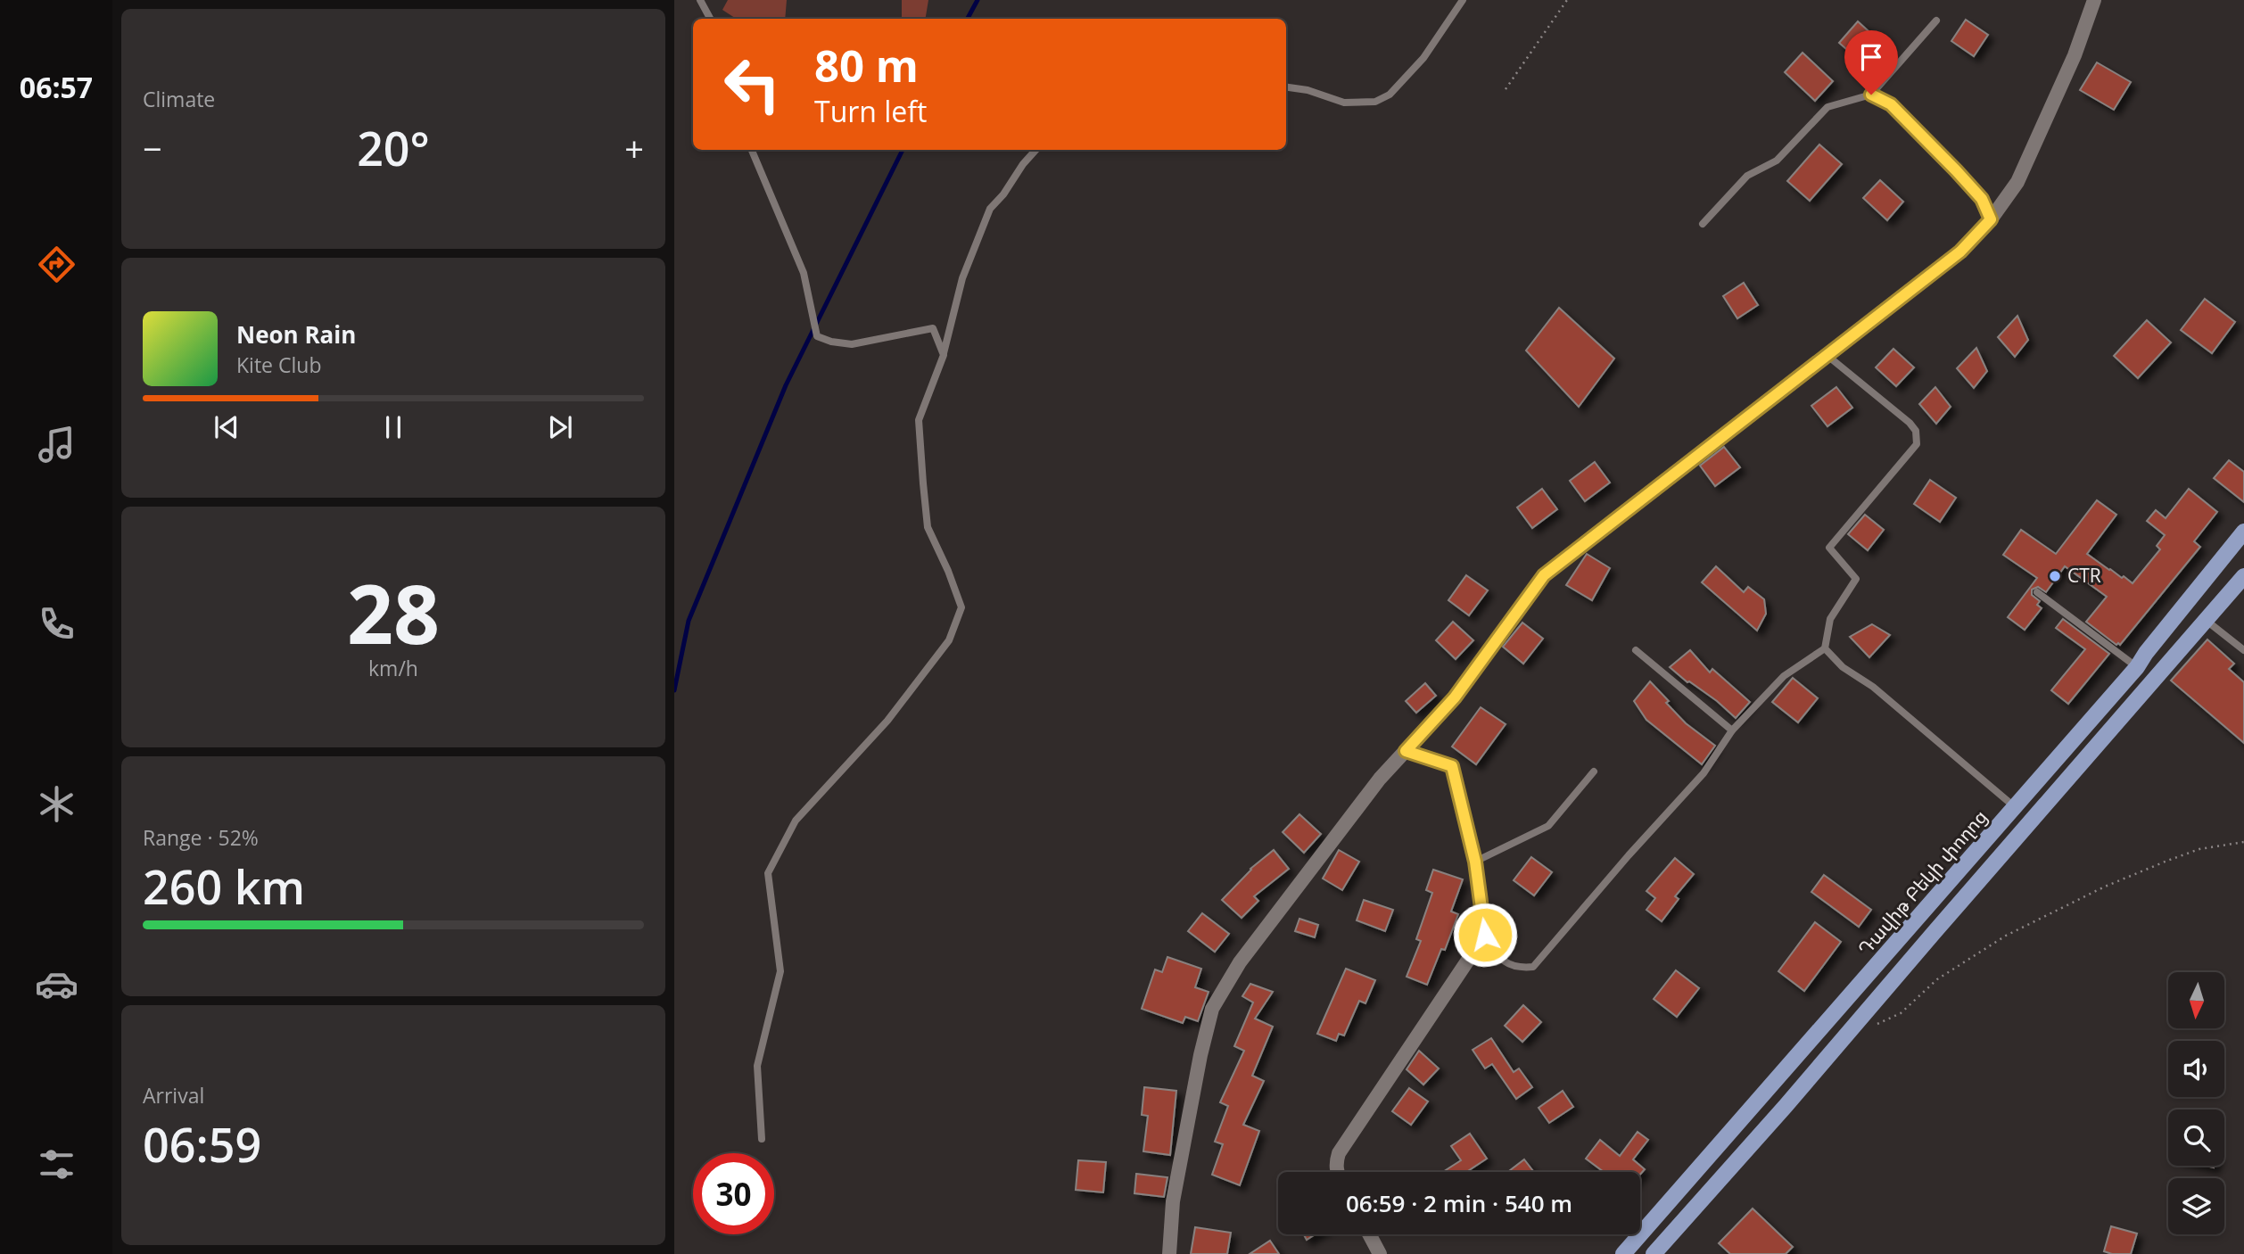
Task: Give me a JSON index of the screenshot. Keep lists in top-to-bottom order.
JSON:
{
  "streets": {
    "main road": ["Դավիթ Բեկի փողոց"]
  },
  "places": ["CTR"],
  "north": "bottom",
  "page": {
    "tabs": "06:57",
    "tile": [
      "Climate",
      ["28", "km/h"],
      ["Range · 52%", "260 km"],
      ["Arrival", "06:59"]
    ],
    "turn": ["80 m", "Turn left"],
    "heat": ["−", "20°", "+"],
    "song": ["Neon Rain", "Kite Club"],
    "limit": "30",
    "trip": "06:59 · 2 min · 540 m"
  }
}
